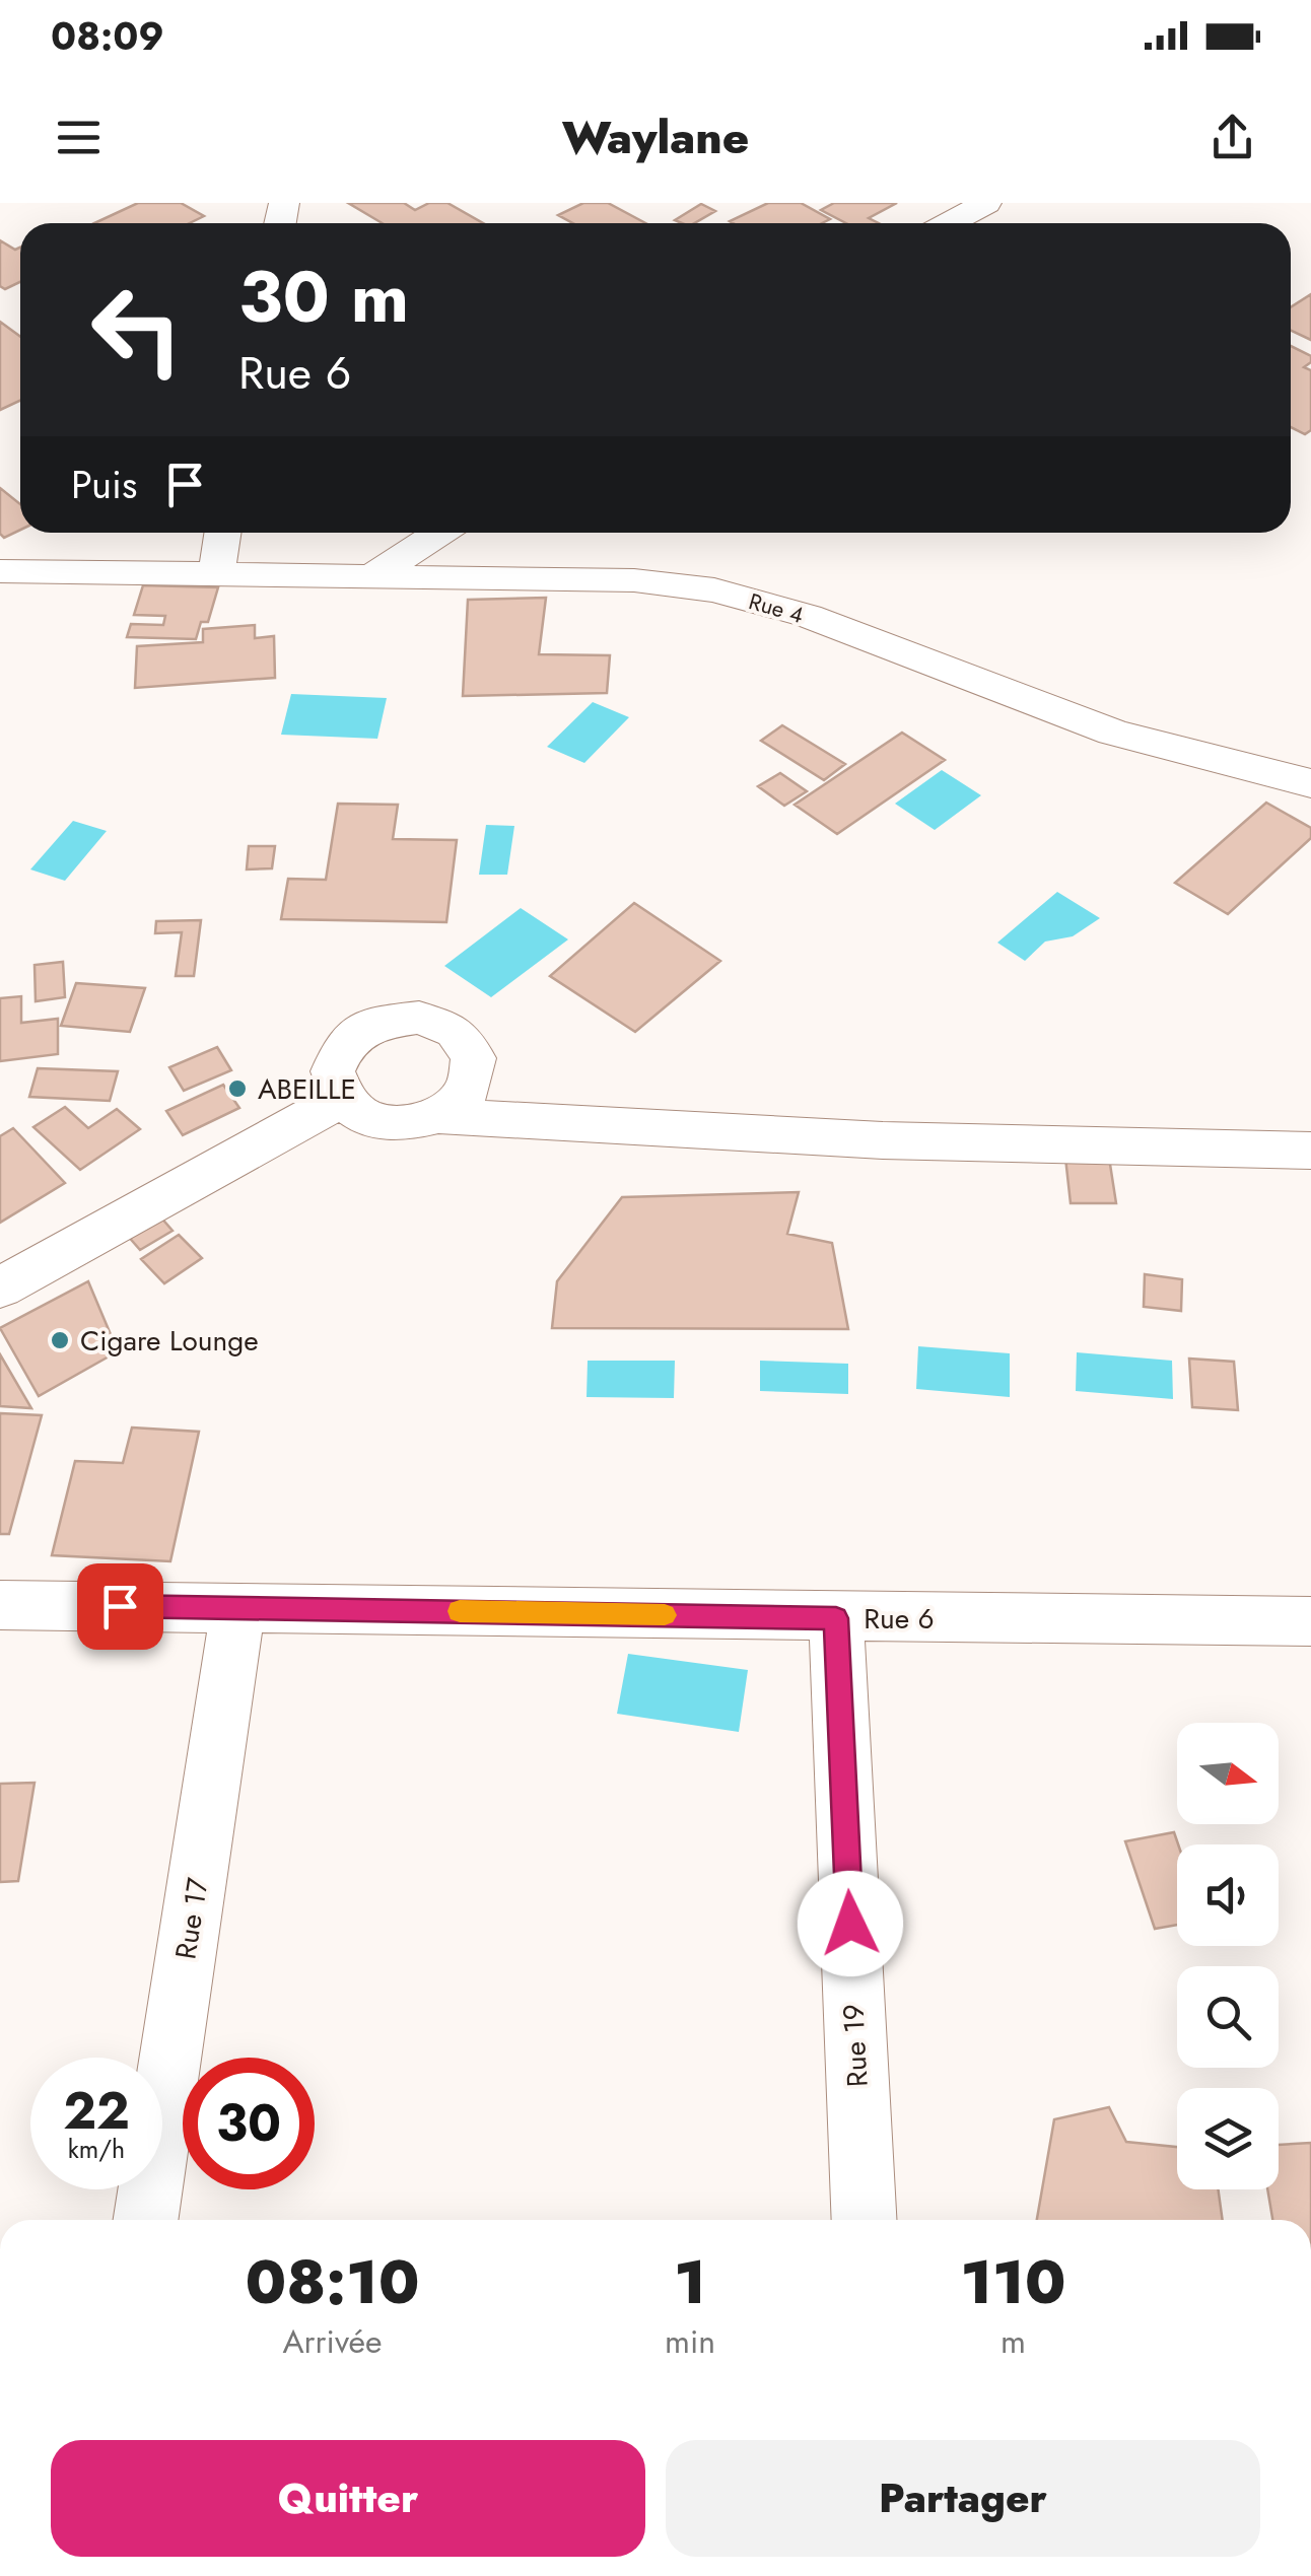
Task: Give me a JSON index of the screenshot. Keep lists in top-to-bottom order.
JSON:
{
  "streets": {
    "street": [
      "Rue 4",
      "Rue 6",
      "Rue 17",
      "Rue 19"
    ]
  },
  "crossings": [
    ["Rue 6", "Rue 17"],
    ["Rue 6", "Rue 19"]
  ],
  "places": ["ABEILLE", "Cigare Lounge"],
  "north": "right",
  "page": {
    "status": "08:09",
    "header": "Waylane",
    "turn": ["30 m", "Rue 6"],
    "then": "Puis",
    "speed": "22 km/h",
    "limit": "30",
    "eta": [
      "08:10",
      "Arrivée",
      "1",
      "min",
      "110",
      "m"
    ],
    "buttons": ["Quitter", "Partager"]
  }
}
